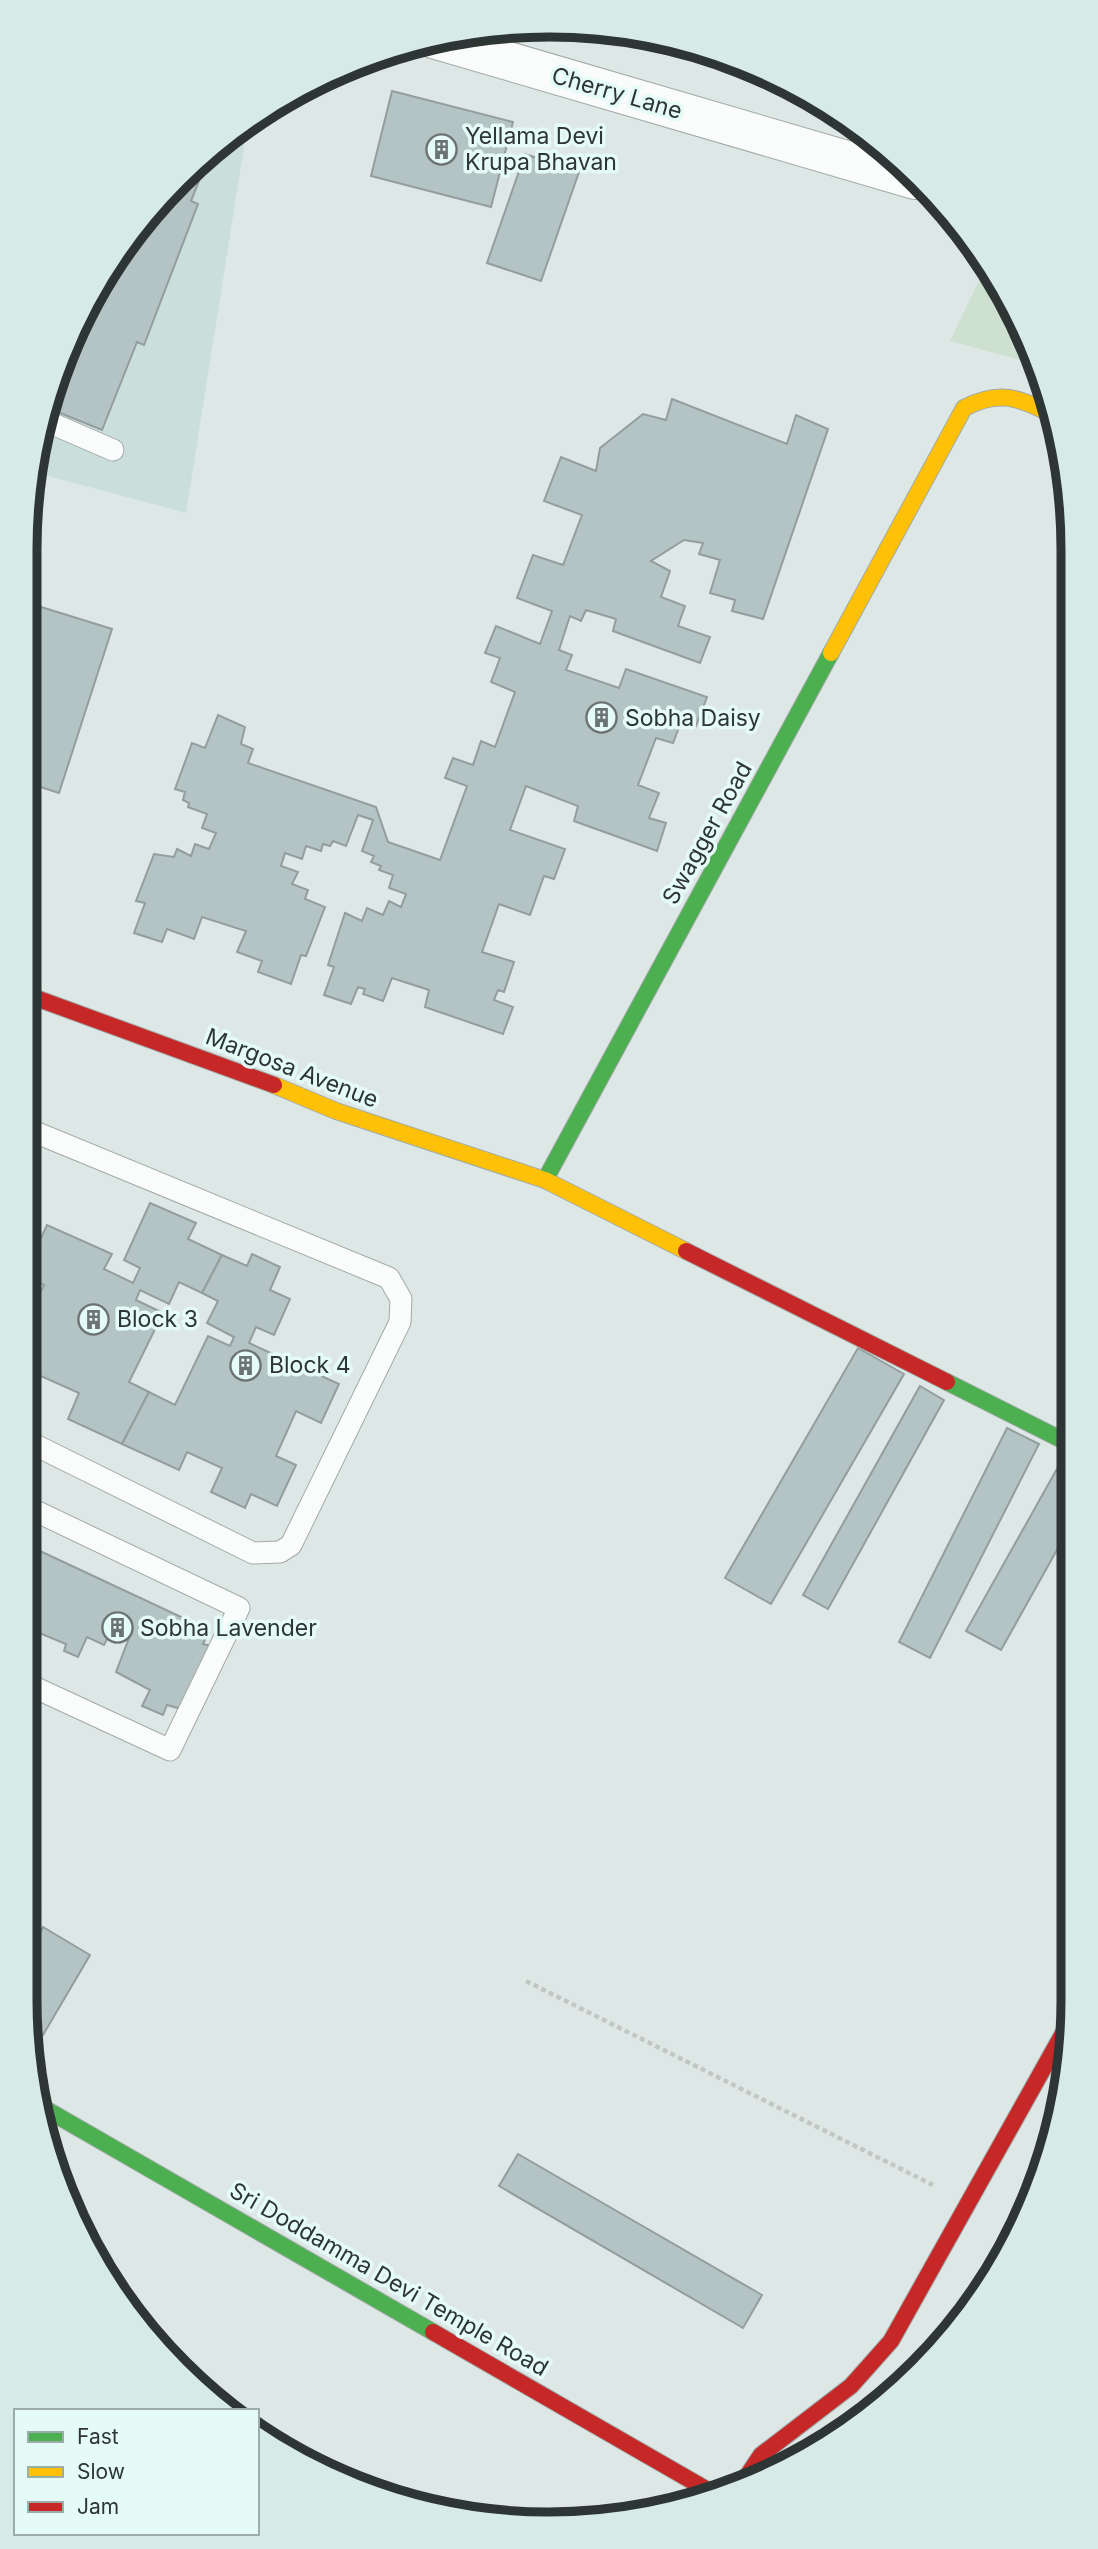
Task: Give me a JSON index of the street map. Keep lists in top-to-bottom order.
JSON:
{
  "streets": {
    "street": [
      "Cherry Lane",
      "Swagger Road",
      "Margosa Avenue",
      "Sri Doddamma Devi Temple Road"
    ]
  },
  "crossings": [
    ["Swagger Road", "Margosa Avenue"]
  ],
  "places": {
    "building": [
      "Yellama Devi Krupa Bhavan",
      "Sobha Daisy",
      "Block 3",
      "Block 4",
      "Sobha Lavender"
    ]
  },
  "legend": ["Fast", "Slow", "Jam"]
}
